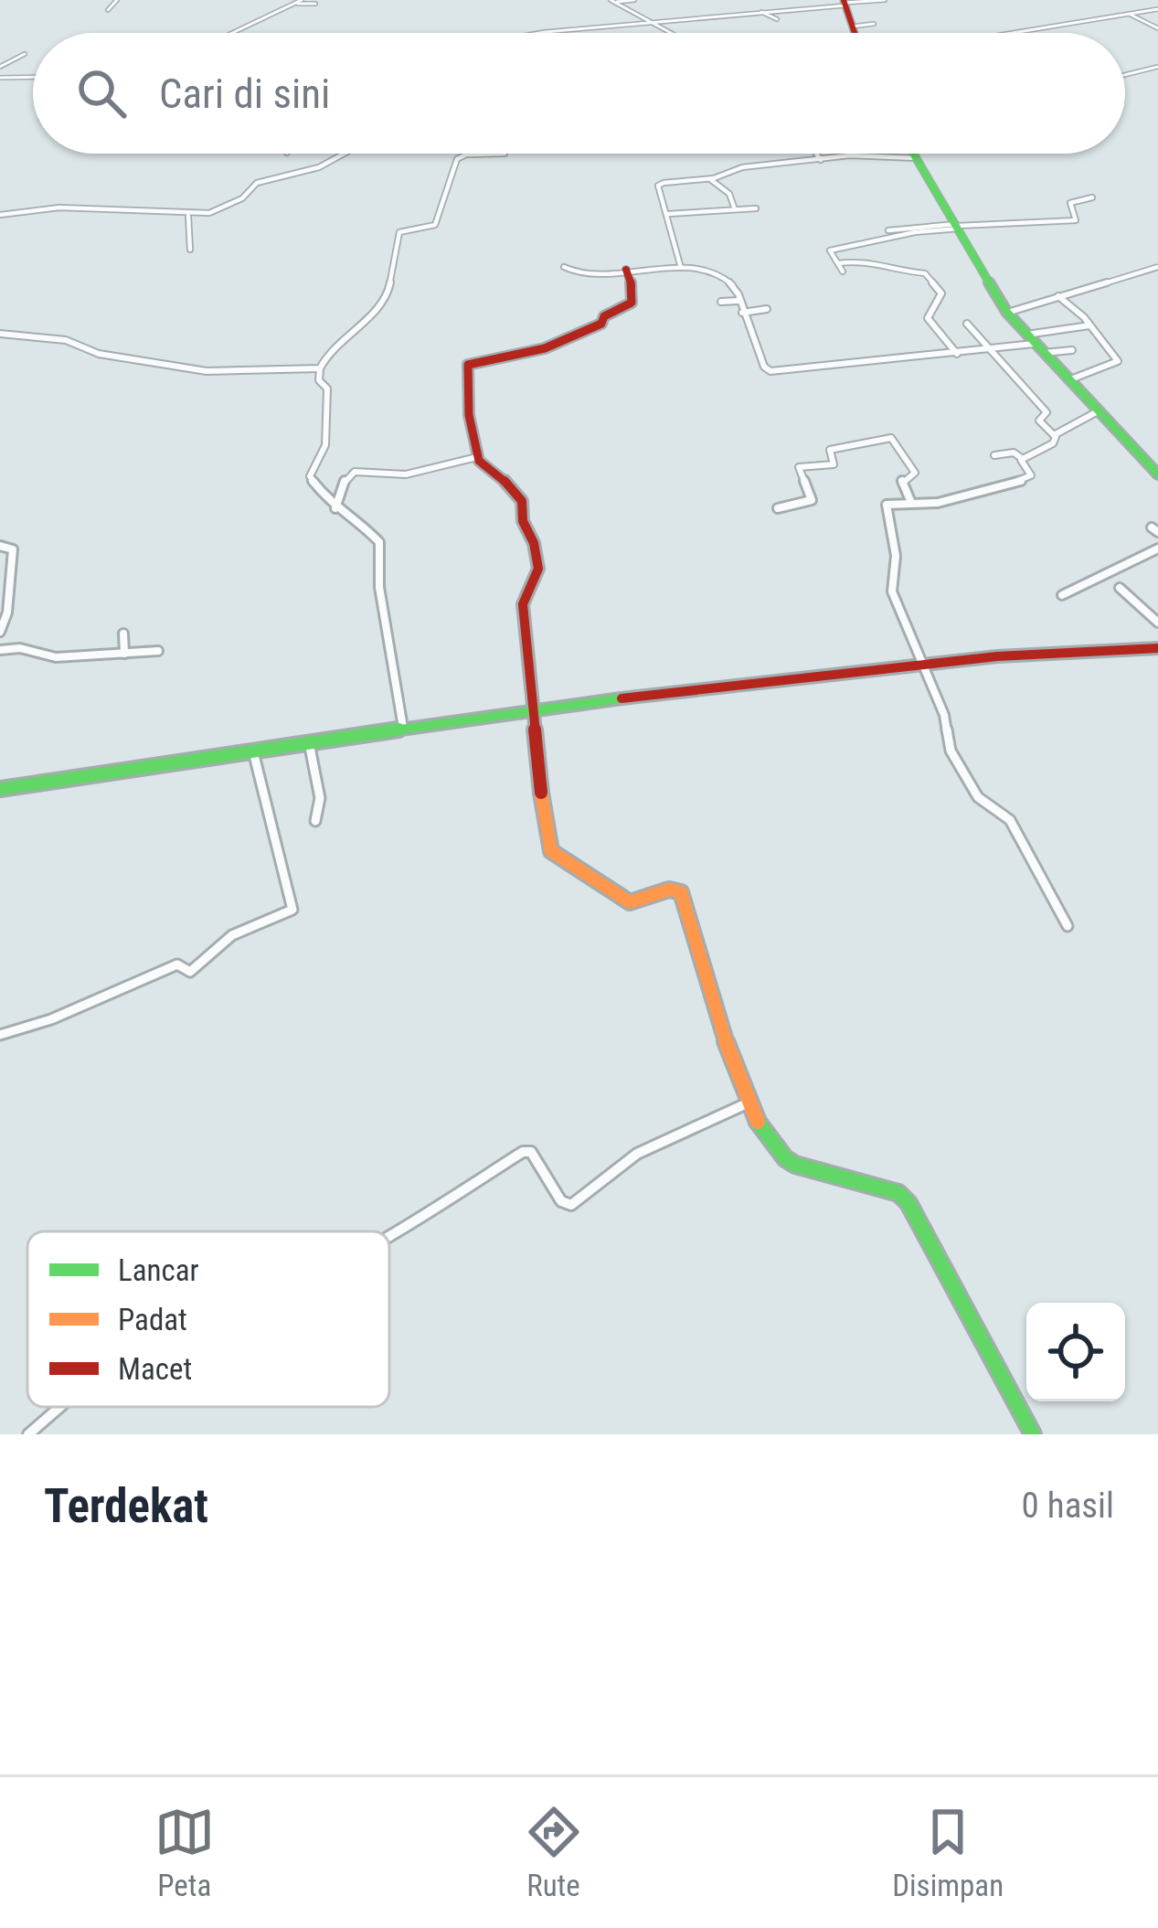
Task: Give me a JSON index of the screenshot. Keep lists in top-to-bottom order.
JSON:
{
  "legend": ["Lancar", "Padat", "Macet"],
  "page": {
    "search": "Cari di sini",
    "heading": ["Terdekat", "0 hasil"],
    "nav": ["Peta", "Rute", "Disimpan"]
  }
}
